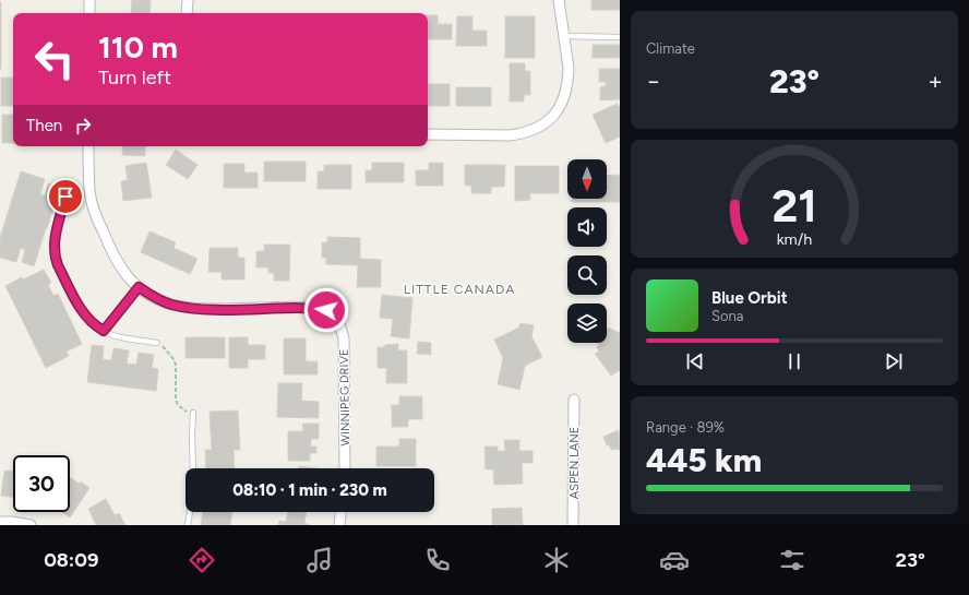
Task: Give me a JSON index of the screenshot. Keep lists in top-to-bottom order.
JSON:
{
  "streets": {
    "street": ["WINNIPEG DRIVE", "ASPEN LANE"]
  },
  "districts": ["LITTLE CANADA"],
  "north": "bottom",
  "page": {
    "tile": [
      "Climate",
      ["Range · 89%", "445 km"]
    ],
    "turn": ["110 m", "Turn left"],
    "heat": ["−", "23°", "+"],
    "then": "Then",
    "song": ["Blue Orbit", "Sona"],
    "limit": "30",
    "trip": "08:10 · 1 min · 230 m",
    "tabs": ["08:09", "23°"],
    "gauge": ["21", "km/h"]
  }
}
